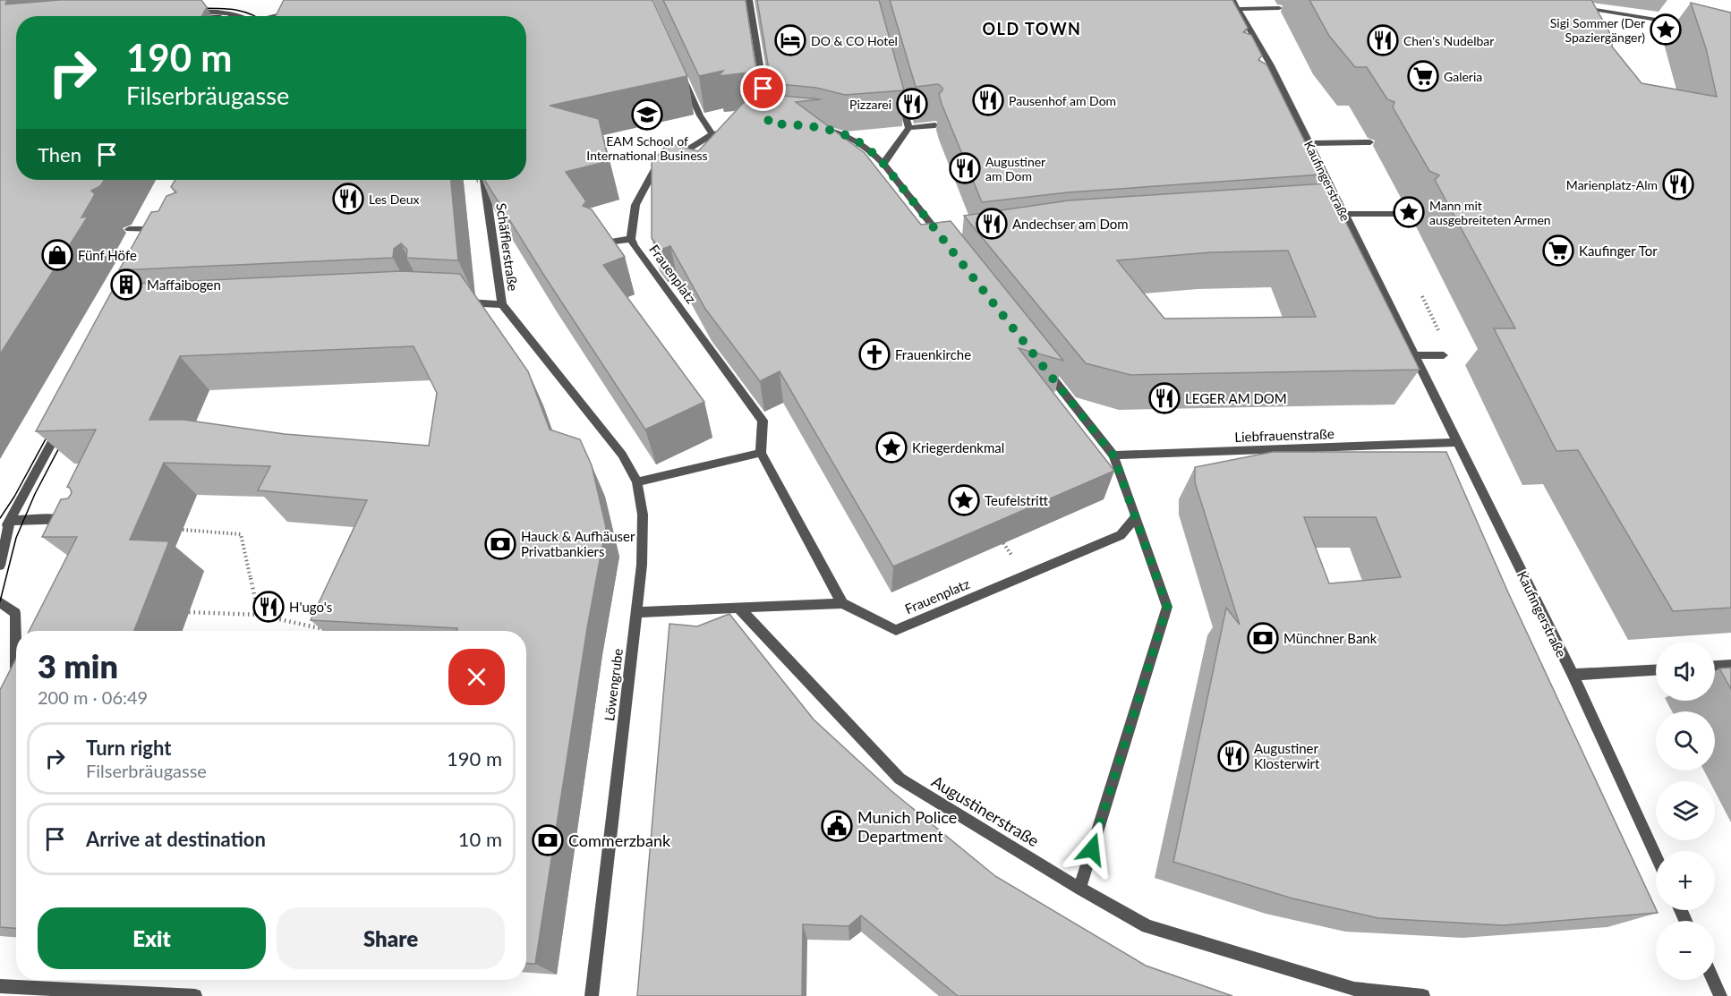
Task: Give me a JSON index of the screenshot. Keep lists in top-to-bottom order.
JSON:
{
  "streets": {
    "street": [
      "Kaufingerstraße",
      "Schäfflerstraße",
      "Frauenplatz",
      "Liebfrauenstraße",
      "Löwengrube",
      "Augustinerstraße"
    ]
  },
  "crossings": [
    ["Kaufingerstraße", "Liebfrauenstraße"],
    ["Schäfflerstraße", "Löwengrube"],
    ["Frauenplatz", "Liebfrauenstraße"],
    ["Frauenplatz", "Augustinerstraße"]
  ],
  "districts": ["OLD TOWN"],
  "places": {
    "place": [
      "Sigi Sommer (Der Spaziergänger)",
      "Mann mit ausgebreiteten Armen",
      "Kriegerdenkmal",
      "Teufelstritt"
    ],
    "hotel": ["DO & CO Hotel"],
    "restaurant": [
      "Chen's Nudelbar",
      "Pausenhof am Dom",
      "Pizzarei",
      "Augustiner am Dom",
      "Marienplatz-Alm",
      "Les Deux",
      "Andechser am Dom",
      "LEGER AM DOM",
      "H'ugo's",
      "Augustiner Klosterwirt"
    ],
    "supermarket": ["Galeria", "Kaufinger Tor"],
    "school or university": ["EAM School of International Business"],
    "shop": ["Fünf Höfe"],
    "building": ["Maffaibogen"],
    "church": ["Frauenkirche"],
    "bank": ["Hauck & Aufhäuser Privatbankiers", "Münchner Bank", "Commerzbank"],
    "public building": ["Munich Police Department"]
  },
  "page": {
    "turn": ["190 m", "Filserbräugasse"],
    "then": "Then",
    "heading": ["3 min", "200 m · 06:49"],
    "map_buttons": ["+", "−"],
    "list": [
      {
        "name": "Turn right",
        "note": "Filserbräugasse",
        "value": "190 m"
      },
      {
        "name": "Arrive at destination",
        "value": "10 m"
      }
    ],
    "buttons": ["Exit", "Share"]
  }
}
